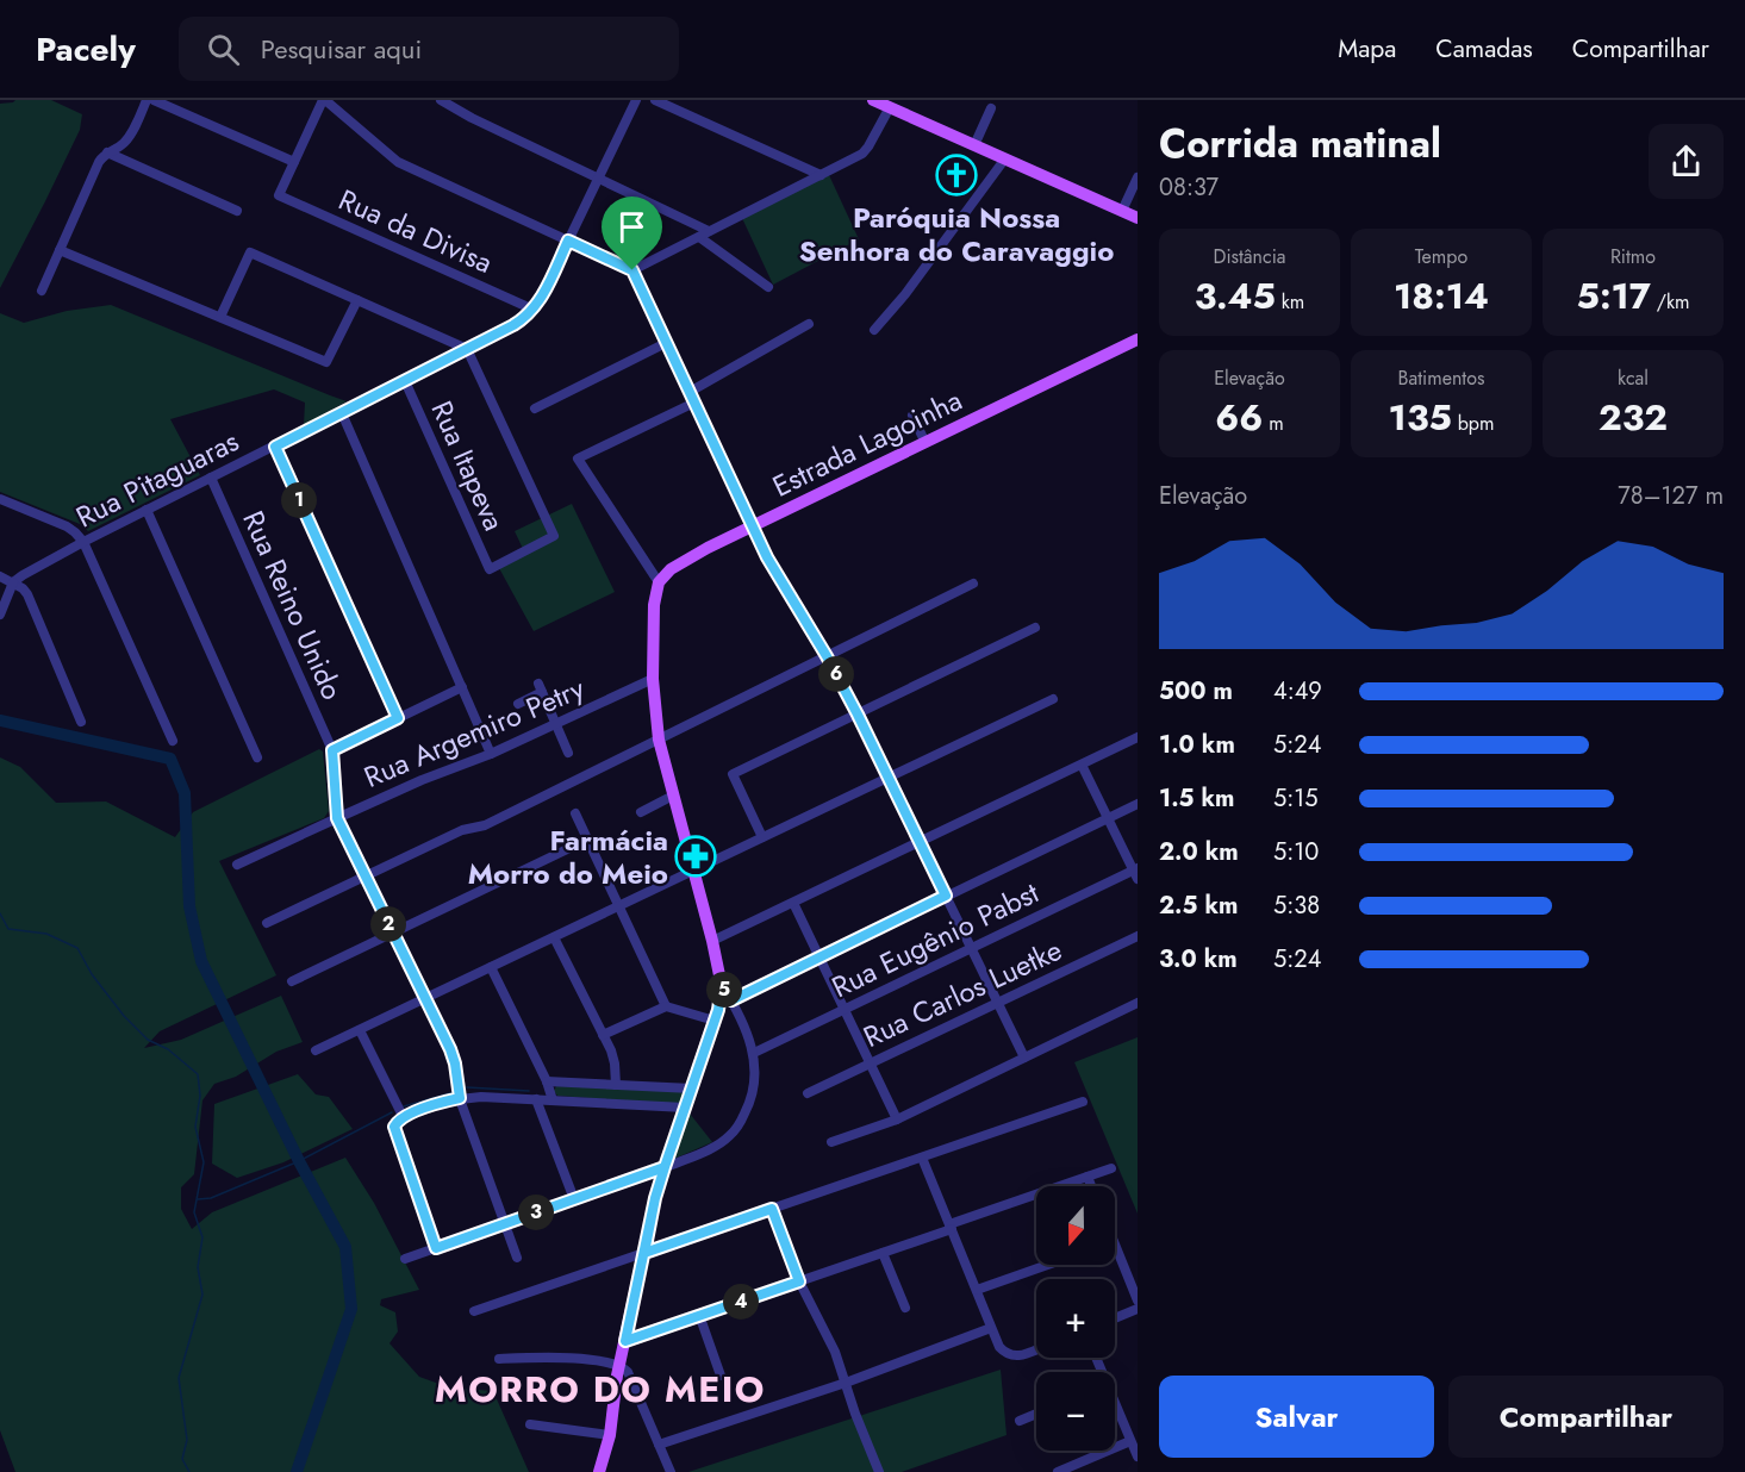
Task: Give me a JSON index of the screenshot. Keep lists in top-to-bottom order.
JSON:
{
  "streets": {
    "main road": ["Estrada Lagoinha"],
    "street": [
      "Rua da Divisa",
      "Rua Itapeva",
      "Rua Pitaguaras",
      "Rua Reino Unido",
      "Rua Argemiro Petry",
      "Rua Eugênio Pabst",
      "Rua Carlos Luetke"
    ]
  },
  "crossings": [
    ["Rua da Divisa", "Rua Pitaguaras"],
    ["Rua Itapeva", "Rua Pitaguaras"],
    ["Rua Pitaguaras", "Rua Reino Unido"],
    ["Rua Reino Unido", "Rua Argemiro Petry"]
  ],
  "districts": ["MORRO DO MEIO"],
  "places": {
    "church": ["Paróquia Nossa Senhora do Caravaggio"],
    "pharmacy": ["Farmácia Morro do Meio"]
  },
  "north": "bottom",
  "page": {
    "header": "Pacely",
    "search": "Pesquisar aqui",
    "nav": ["Mapa", "Camadas", "Compartilhar"],
    "heading": ["Corrida matinal", "08:37"],
    "stats": [
      ["Distância", "3.45 km"],
      ["Tempo", "18:14"],
      ["Ritmo", "5:17 /km"],
      ["Elevação", "66 m"],
      ["Batimentos", "135 bpm"],
      ["kcal", "232"]
    ],
    "chart": ["Elevação", "78–127 m"],
    "pins": [
      "1",
      "6",
      "2",
      "5",
      "3",
      "4"
    ],
    "list": [
      {
        "name": "500 m",
        "note": "4:49"
      },
      {
        "name": "1.0 km",
        "note": "5:24"
      },
      {
        "name": "1.5 km",
        "note": "5:15"
      },
      {
        "name": "2.0 km",
        "note": "5:10"
      },
      {
        "name": "2.5 km",
        "note": "5:38"
      },
      {
        "name": "3.0 km",
        "note": "5:24"
      }
    ],
    "map_buttons": ["+", "−"],
    "buttons": ["Salvar", "Compartilhar"]
  }
}
